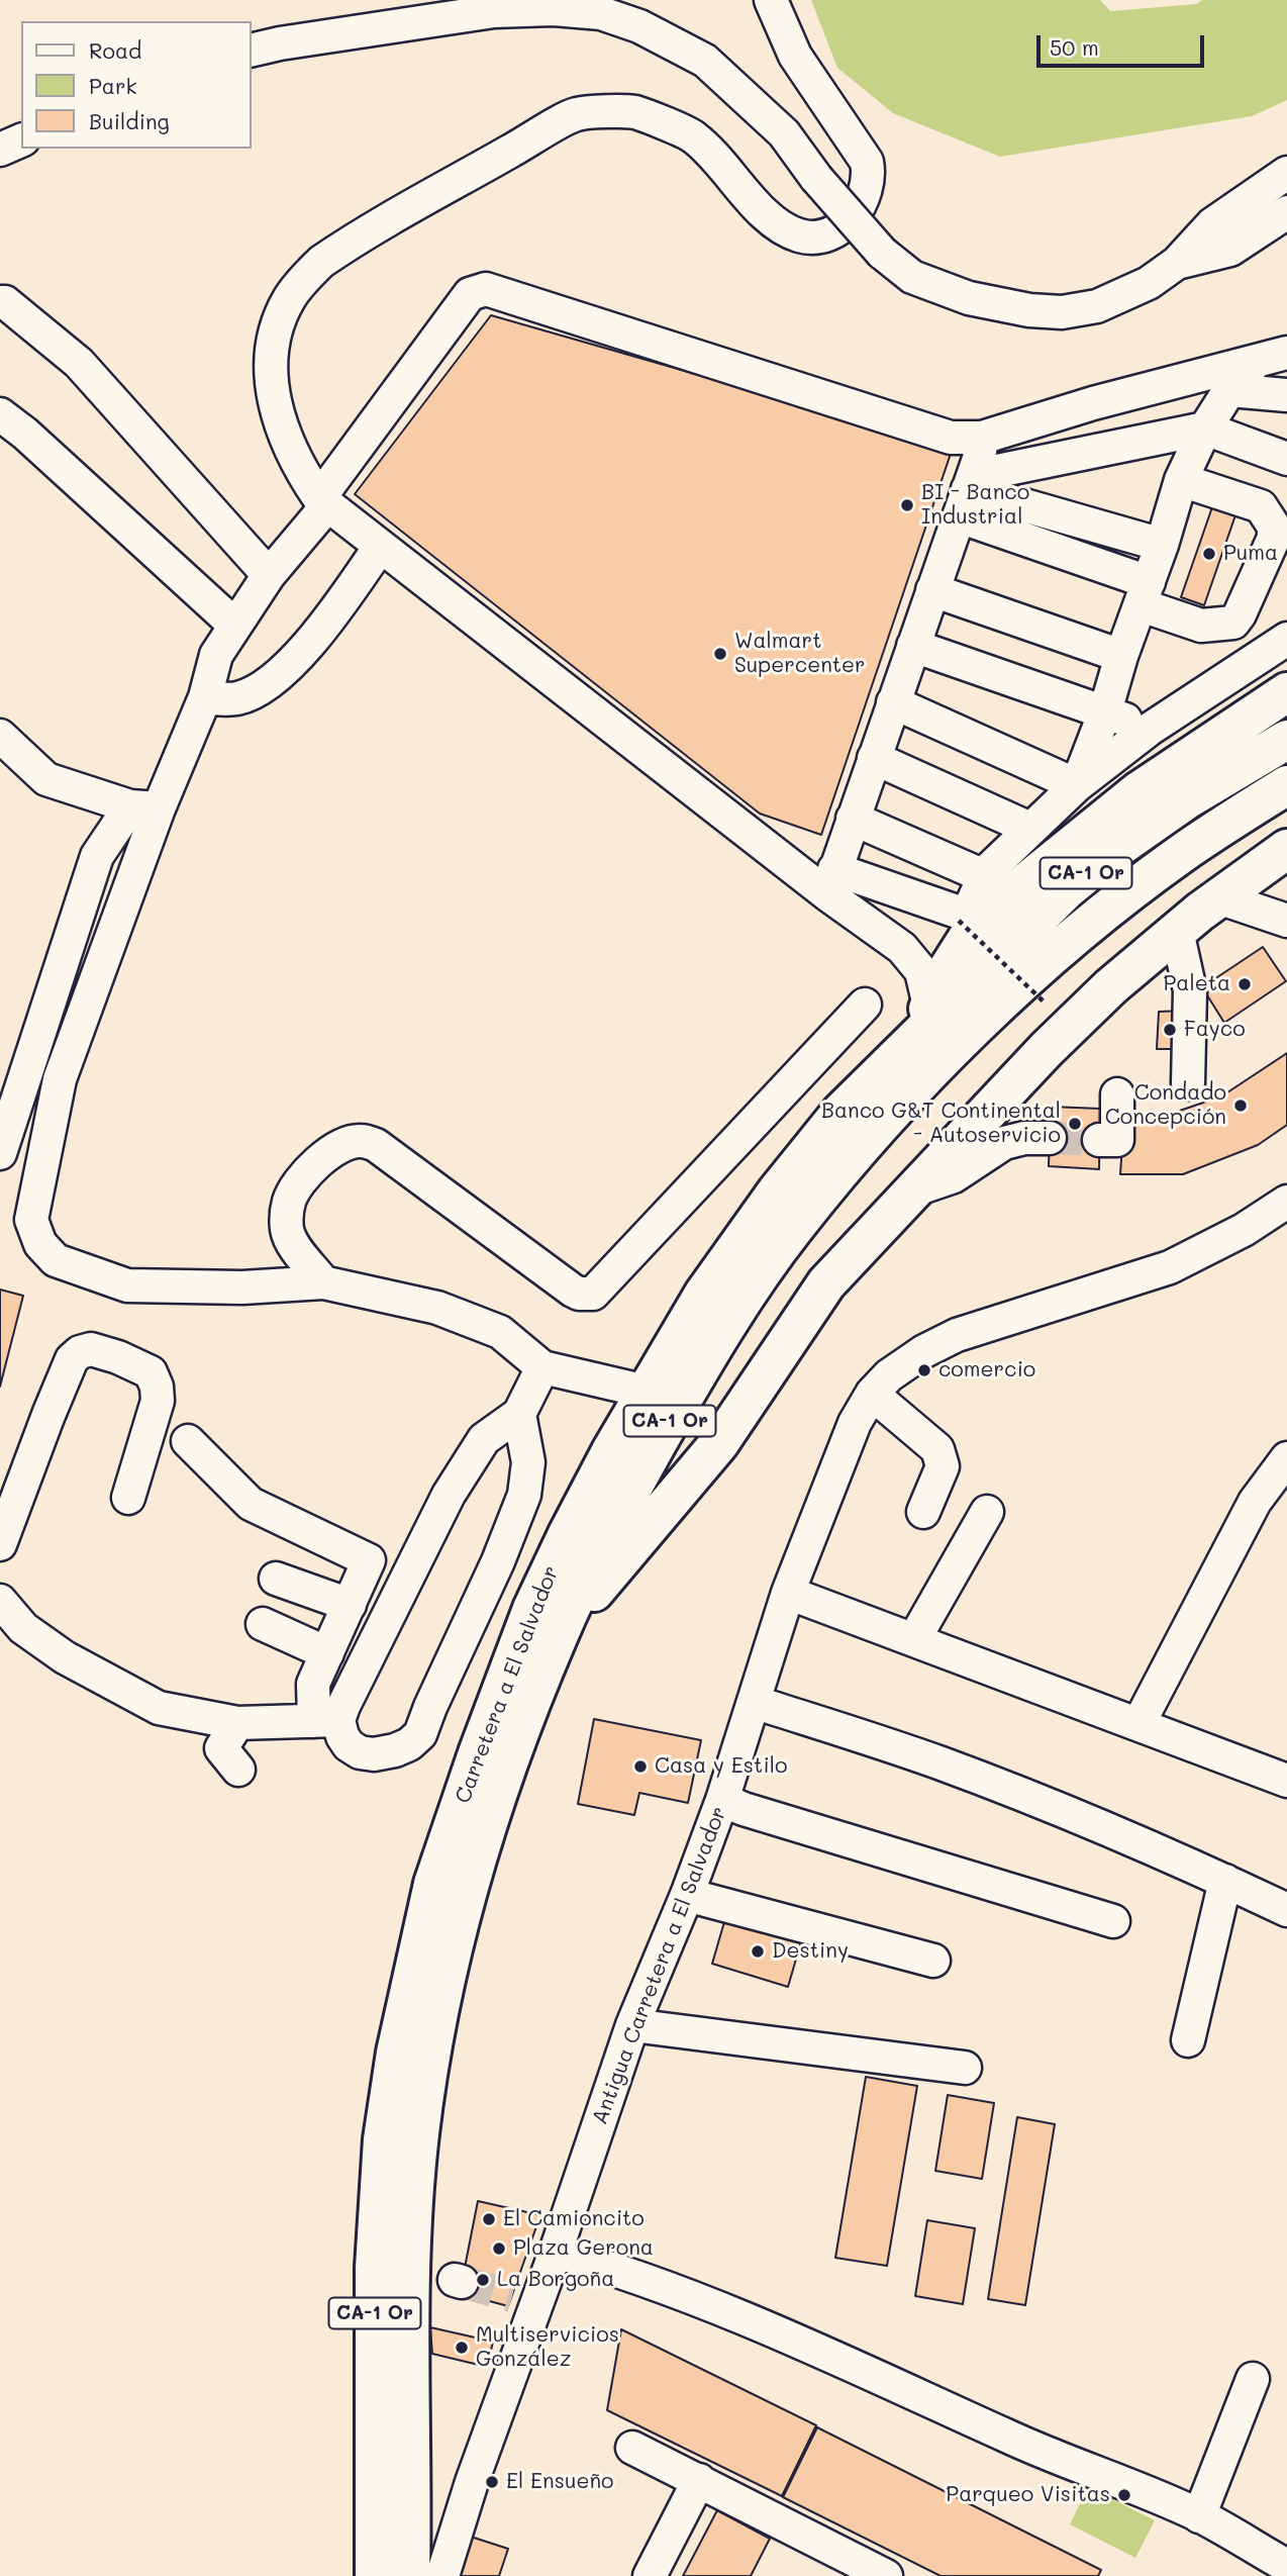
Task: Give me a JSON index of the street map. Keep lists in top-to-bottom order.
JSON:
{
  "streets": {
    "highway": ["CA-1 Or", "Carretera a El Salvador"],
    "street": ["Antigua Carretera a El Salvador"]
  },
  "crossings": [
    ["Carretera a El Salvador", "Antigua Carretera a El Salvador"]
  ],
  "places": [
    "BI - Banco Industrial",
    "Puma",
    "Walmart Supercenter",
    "Paleta",
    "Fayco",
    "Condado Concepción",
    "Banco G&T Continental - Autoservicio",
    "comercio",
    "Casa y Estilo",
    "Destiny",
    "El Camioncito",
    "Plaza Gerona",
    "La Borgoña",
    "Multiservicios González",
    "El Ensueño",
    "Parqueo Visitas"
  ],
  "legend": ["Road", "Park", "Building"],
  "scale_bar": "50 m"
}
